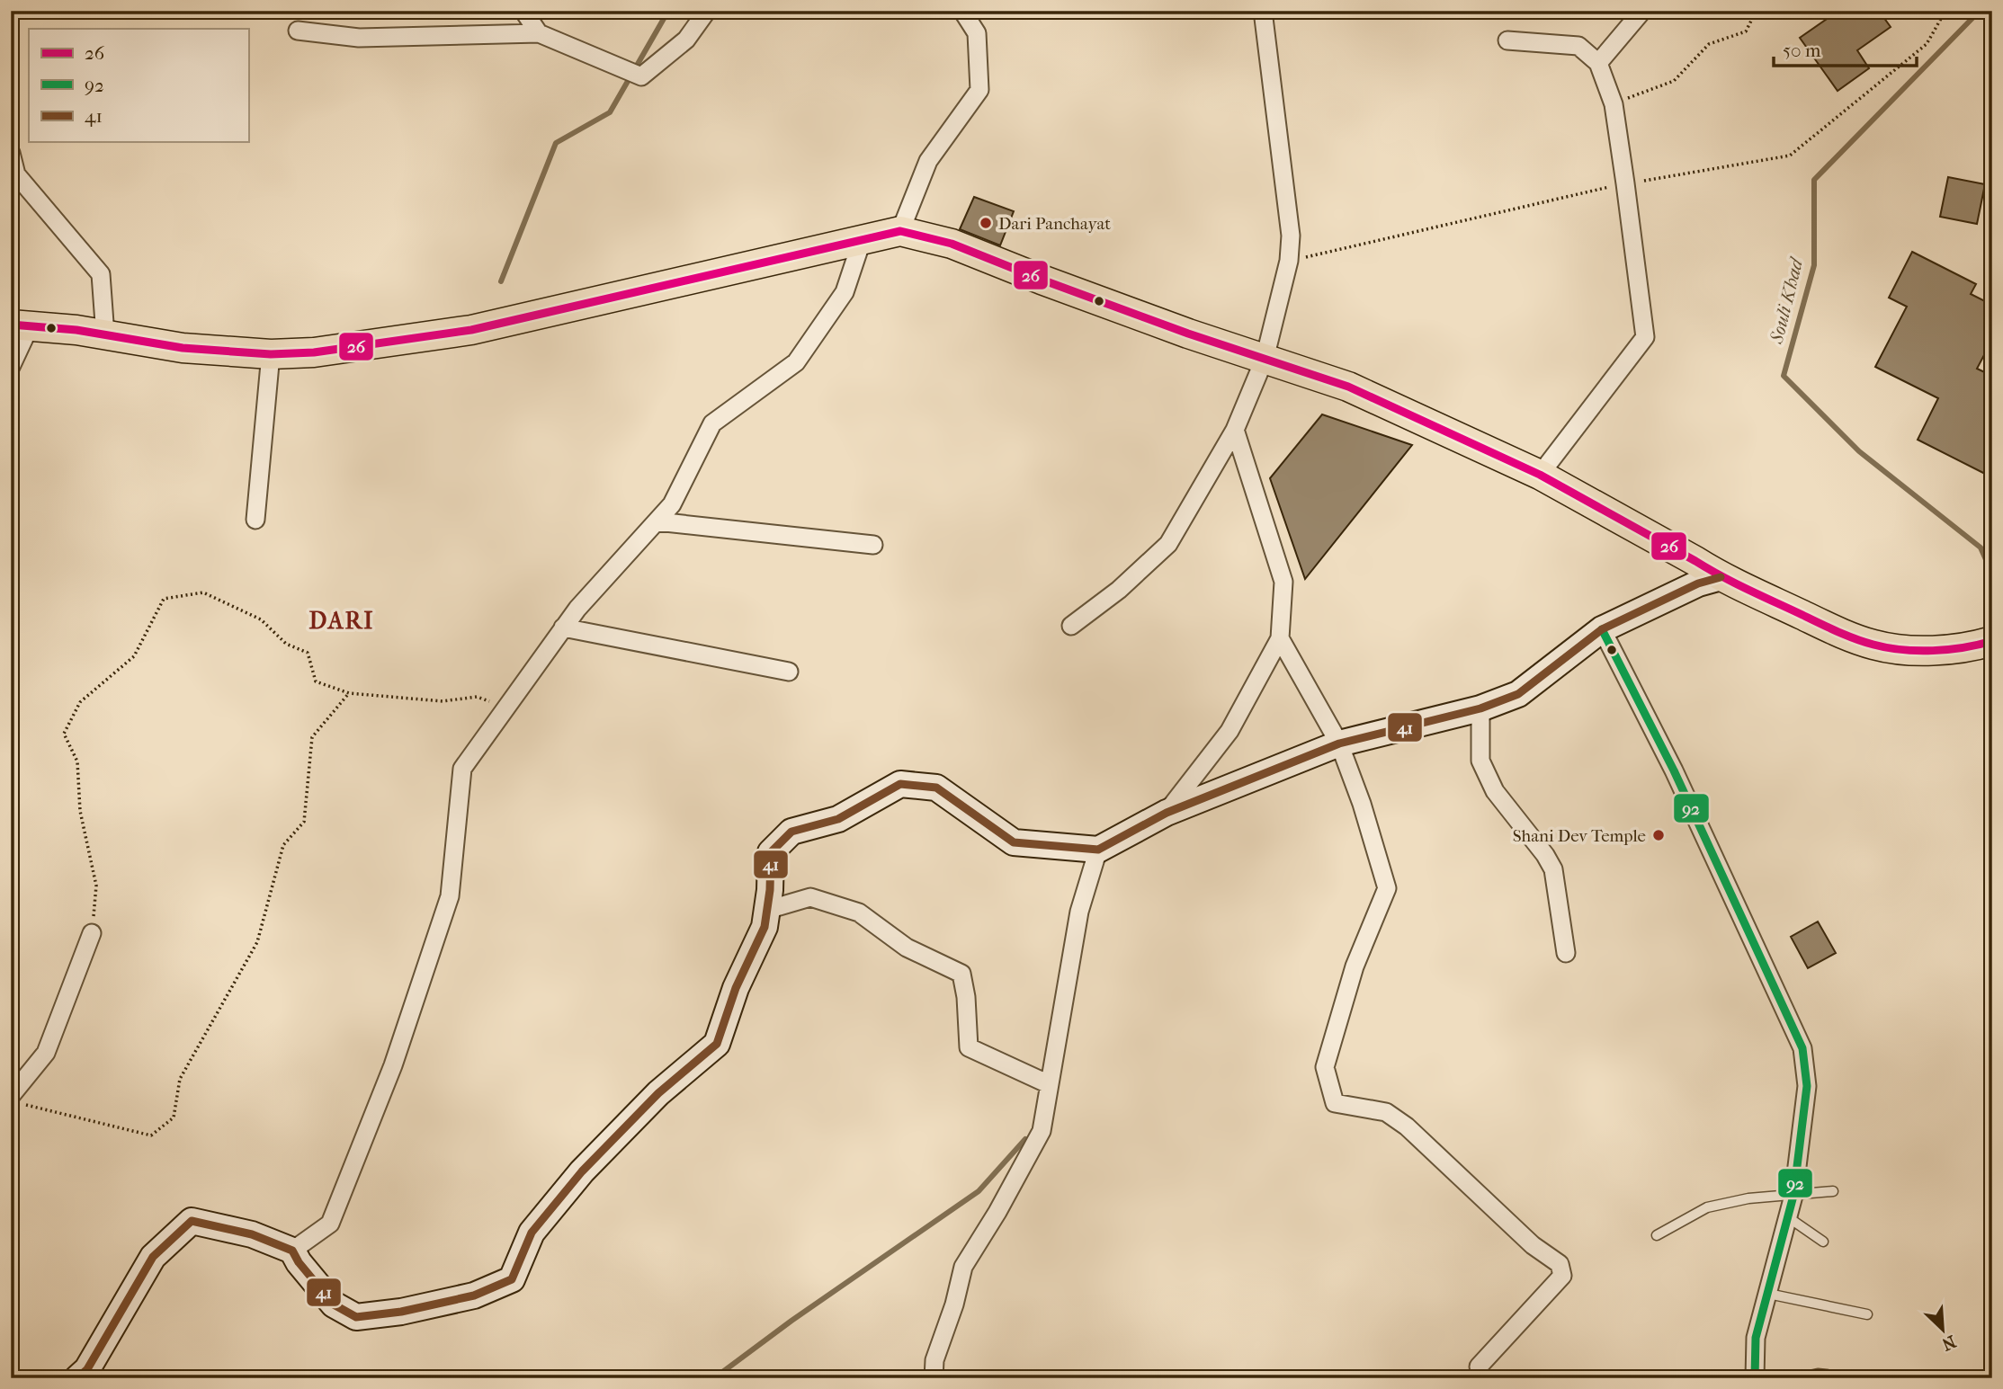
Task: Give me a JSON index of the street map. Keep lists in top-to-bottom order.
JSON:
{
  "districts": ["DARI"],
  "water": ["Souli Khad"],
  "places": ["Dari Panchayat", "Shani Dev Temple"],
  "lines": ["transit line 26", "transit line 41", "transit line 92"],
  "legend": ["26", "92", "41"],
  "scale_bar": "50 m",
  "north": "bottom right"
}
